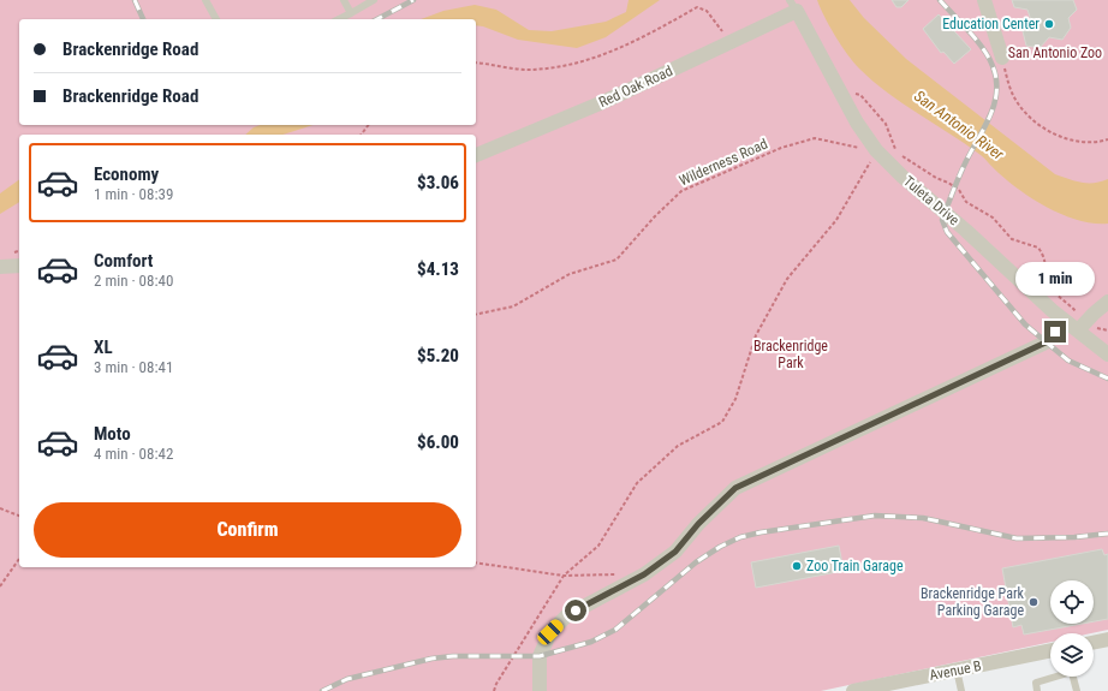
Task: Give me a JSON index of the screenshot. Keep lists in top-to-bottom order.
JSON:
{
  "streets": {
    "street": ["Red Oak Road", "Tuleta Drive", "Avenue B"],
    "path": ["Wilderness Road"]
  },
  "crossings": [
    ["Red Oak Road", "Tuleta Drive"],
    ["Wilderness Road", "Tuleta Drive"]
  ],
  "water": ["San Antonio River"],
  "parks": ["San Antonio Zoo", "Brackenridge Park"],
  "places": ["Education Center", "Zoo Train Garage", "Brackenridge Park Parking Garage"],
  "page": {
    "banner": ["Brackenridge Road", "Brackenridge Road"],
    "list": [
      {
        "name": "Economy",
        "note": "1 min · 08:39",
        "value": "$3.06"
      },
      {
        "name": "Comfort",
        "note": "2 min · 08:40",
        "value": "$4.13"
      },
      {
        "name": "XL",
        "note": "3 min · 08:41",
        "value": "$5.20"
      },
      {
        "name": "Moto",
        "note": "4 min · 08:42",
        "value": "$6.00"
      }
    ],
    "bubble": "1 min",
    "buttons": "Confirm"
  }
}
